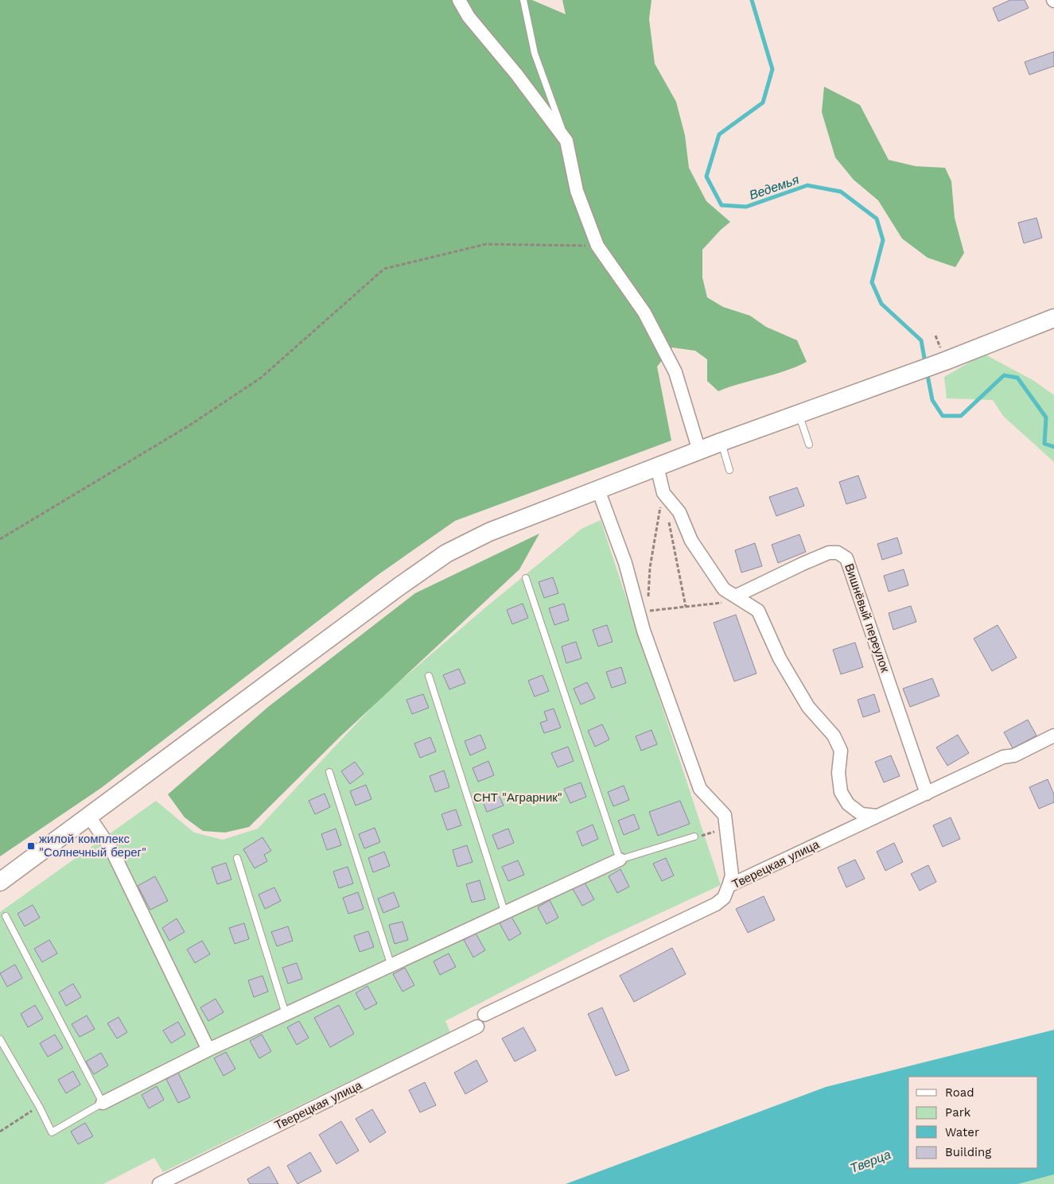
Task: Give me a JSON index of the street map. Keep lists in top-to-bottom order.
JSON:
{
  "streets": {
    "street": ["Вишнёвый переулок", "Тверецкая улица"]
  },
  "crossings": [
    ["Вишнёвый переулок", "Тверецкая улица"]
  ],
  "water": ["Ведемья", "Тверца"],
  "parks": ["СНТ \"Аграрник\""],
  "places": {
    "transit": ["жилой комплекс \"Солнечный берег\""]
  },
  "legend": [
    "Road",
    "Park",
    "Water",
    "Building"
  ]
}
